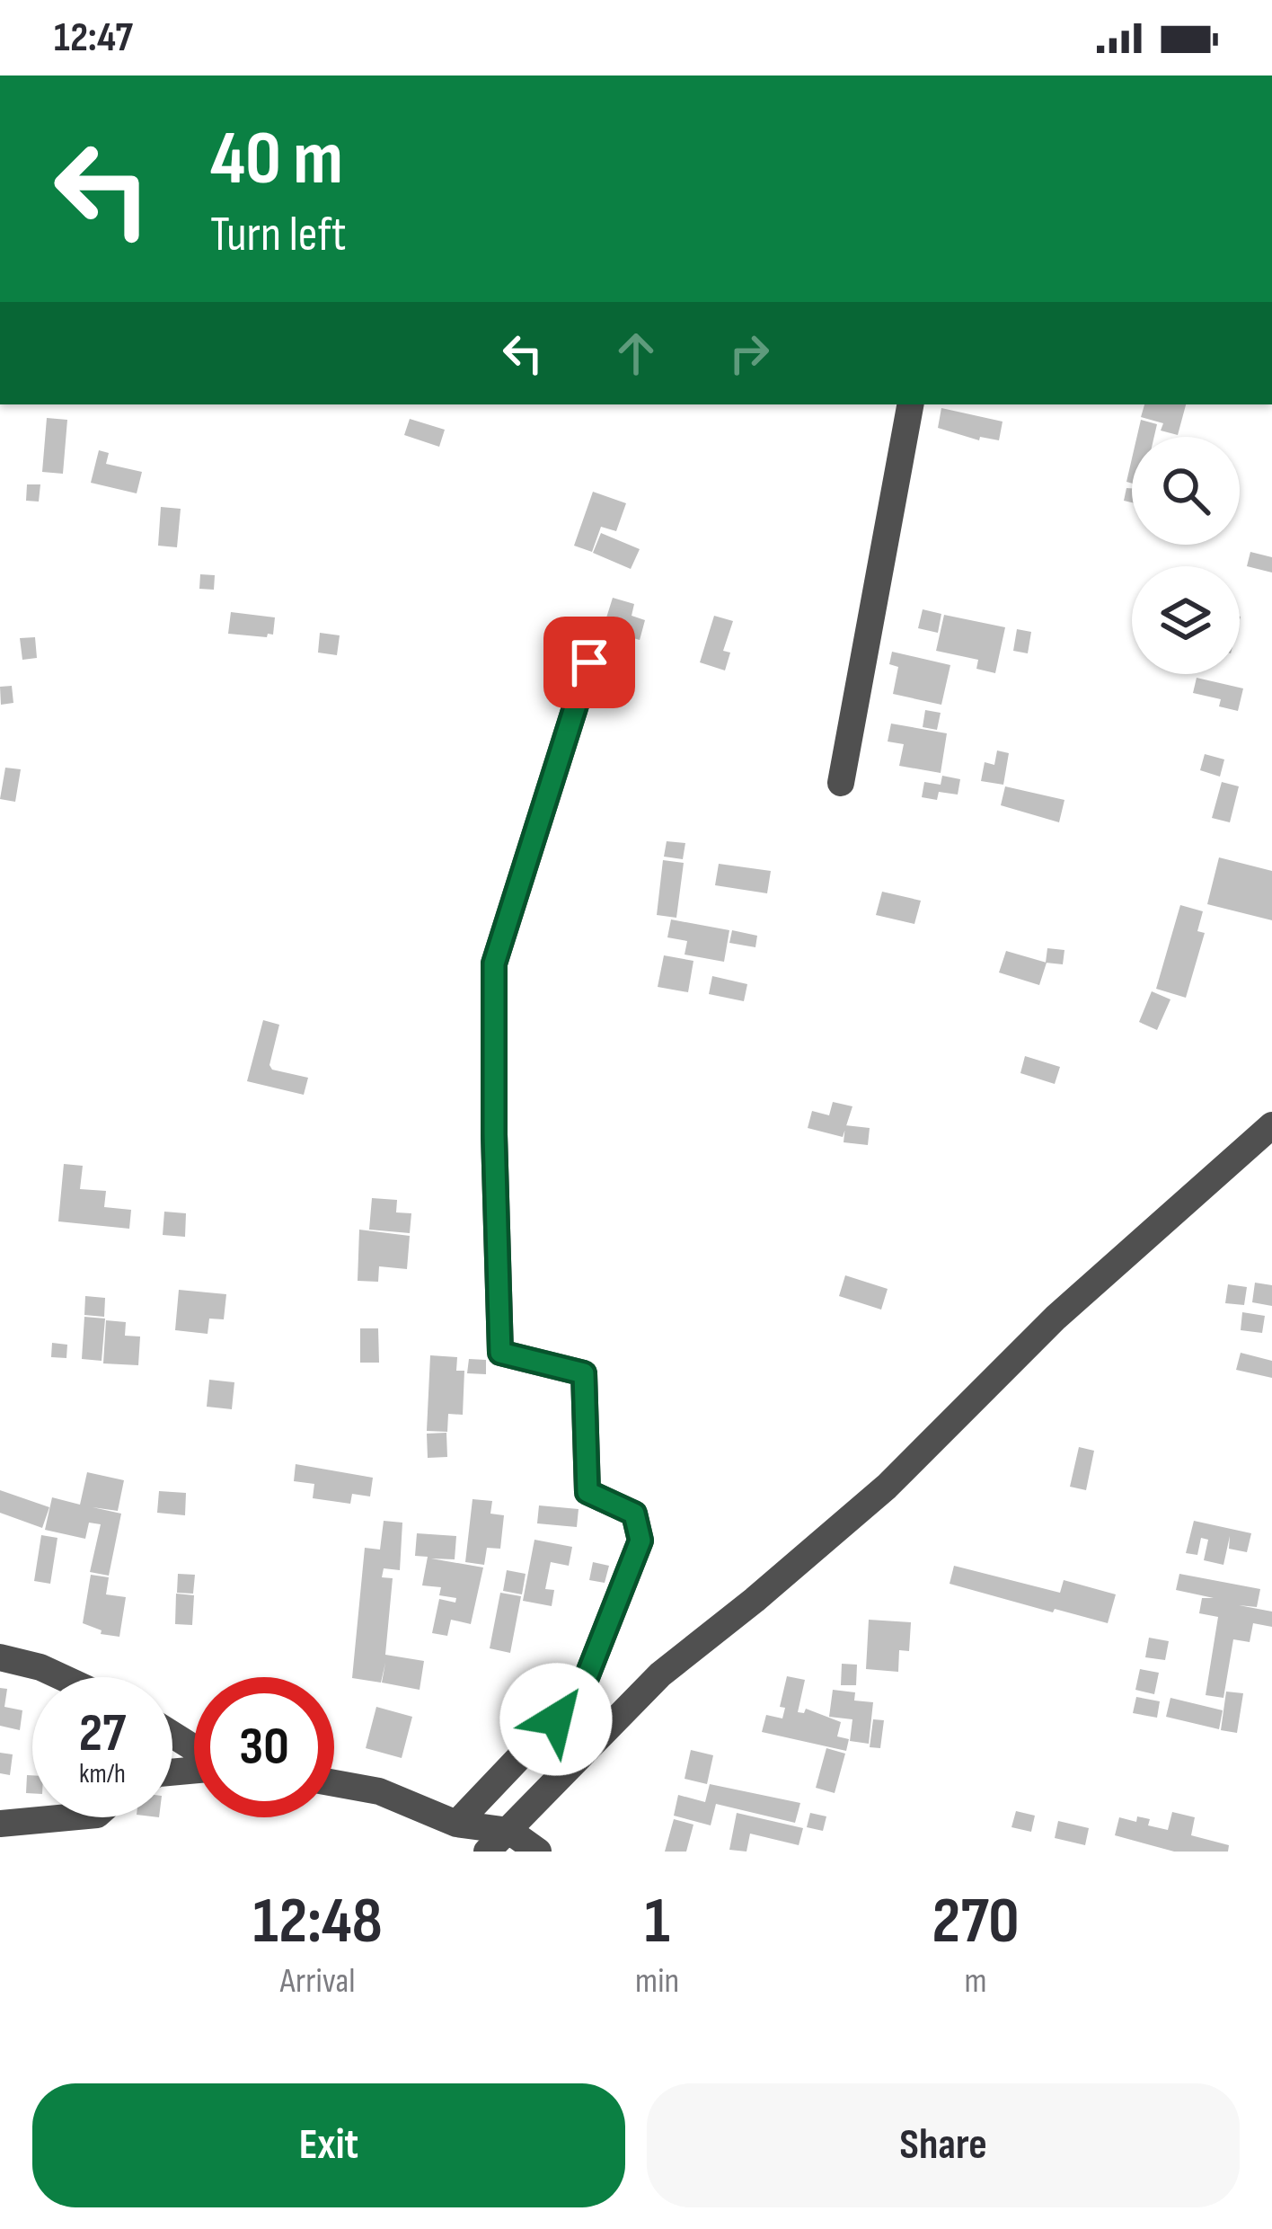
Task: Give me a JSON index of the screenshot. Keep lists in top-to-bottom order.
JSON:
{
  "page": {
    "status": "12:47",
    "turn": ["40 m", "Turn left"],
    "speed": "27 km/h",
    "limit": "30",
    "eta": [
      "12:48",
      "Arrival",
      "1",
      "min",
      "270",
      "m"
    ],
    "buttons": ["Exit", "Share"]
  }
}
